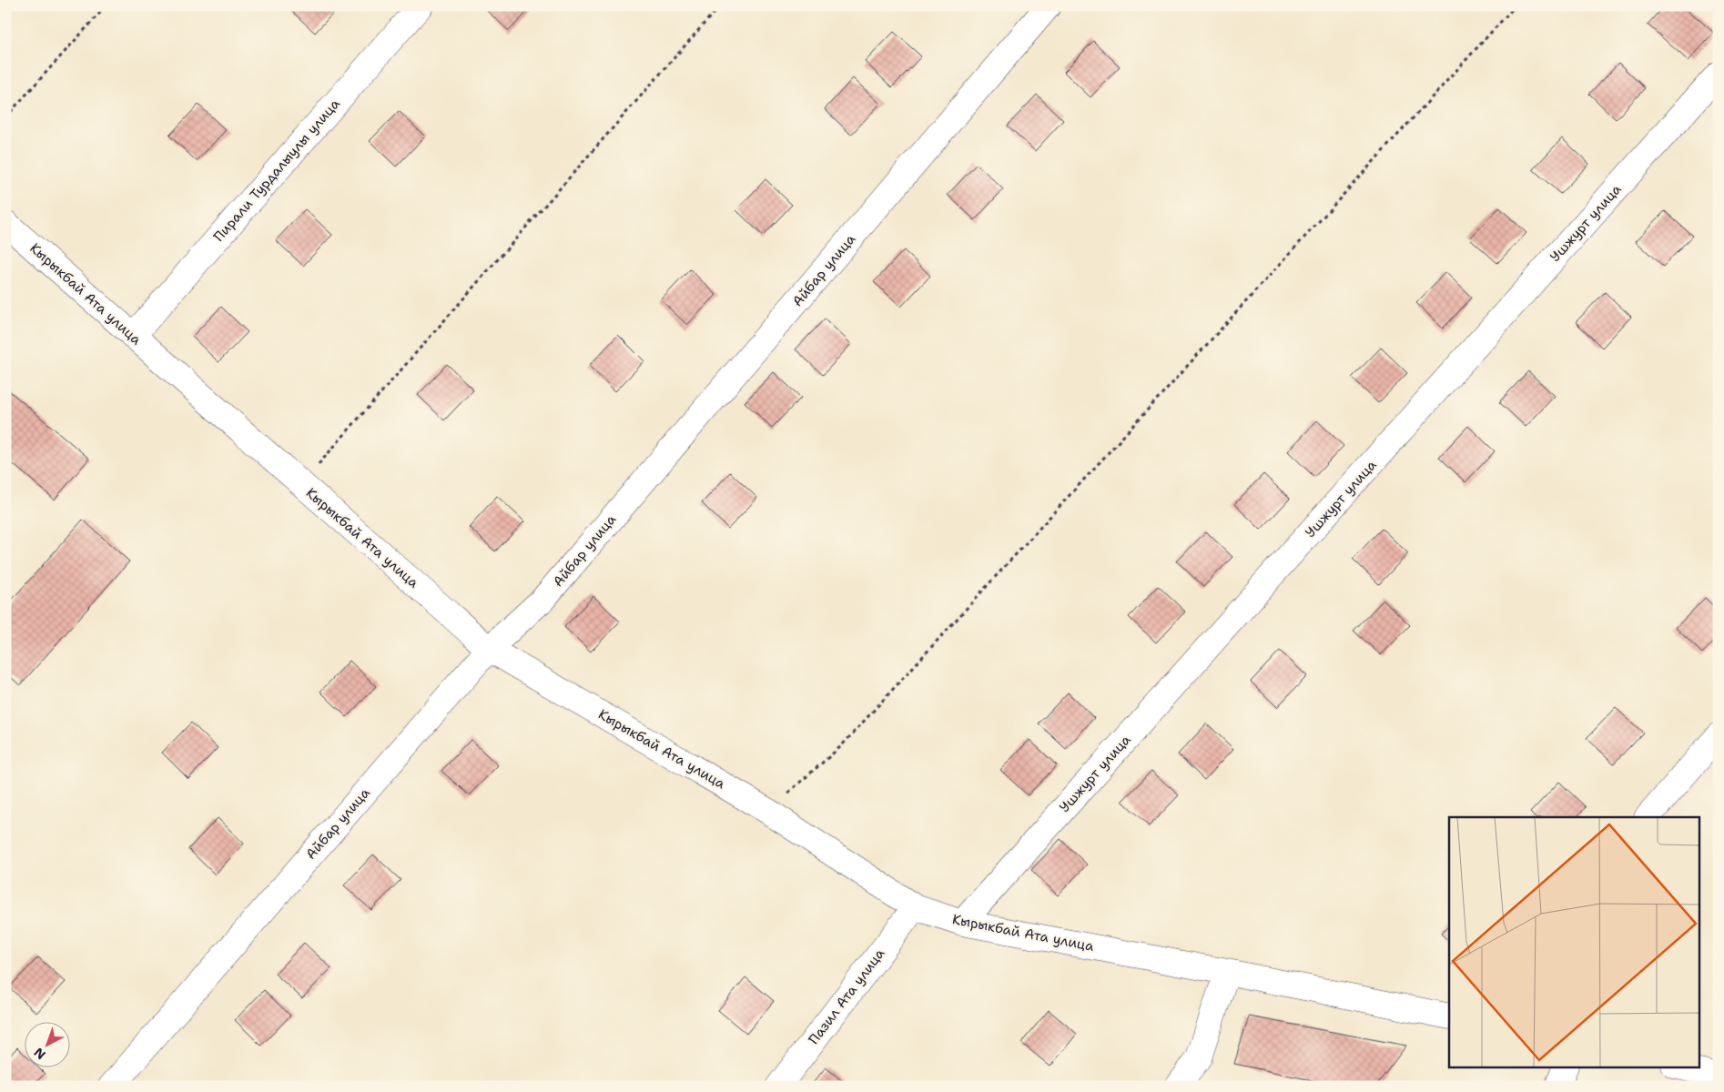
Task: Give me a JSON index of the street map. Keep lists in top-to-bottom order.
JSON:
{
  "streets": {
    "street": [
      "Пирали Турдалыулы улица",
      "Ушжурт улица",
      "Айбар улица",
      "Кырыкбай Ата улица",
      "Пазил Ата улица"
    ]
  },
  "crossings": [
    ["Пирали Турдалыулы улица", "Кырыкбай Ата улица"],
    ["Ушжурт улица", "Кырыкбай Ата улица"],
    ["Айбар улица", "Кырыкбай Ата улица"],
    ["Кырыкбай Ата улица", "Пазил Ата улица"]
  ],
  "north": "bottom left"
}
